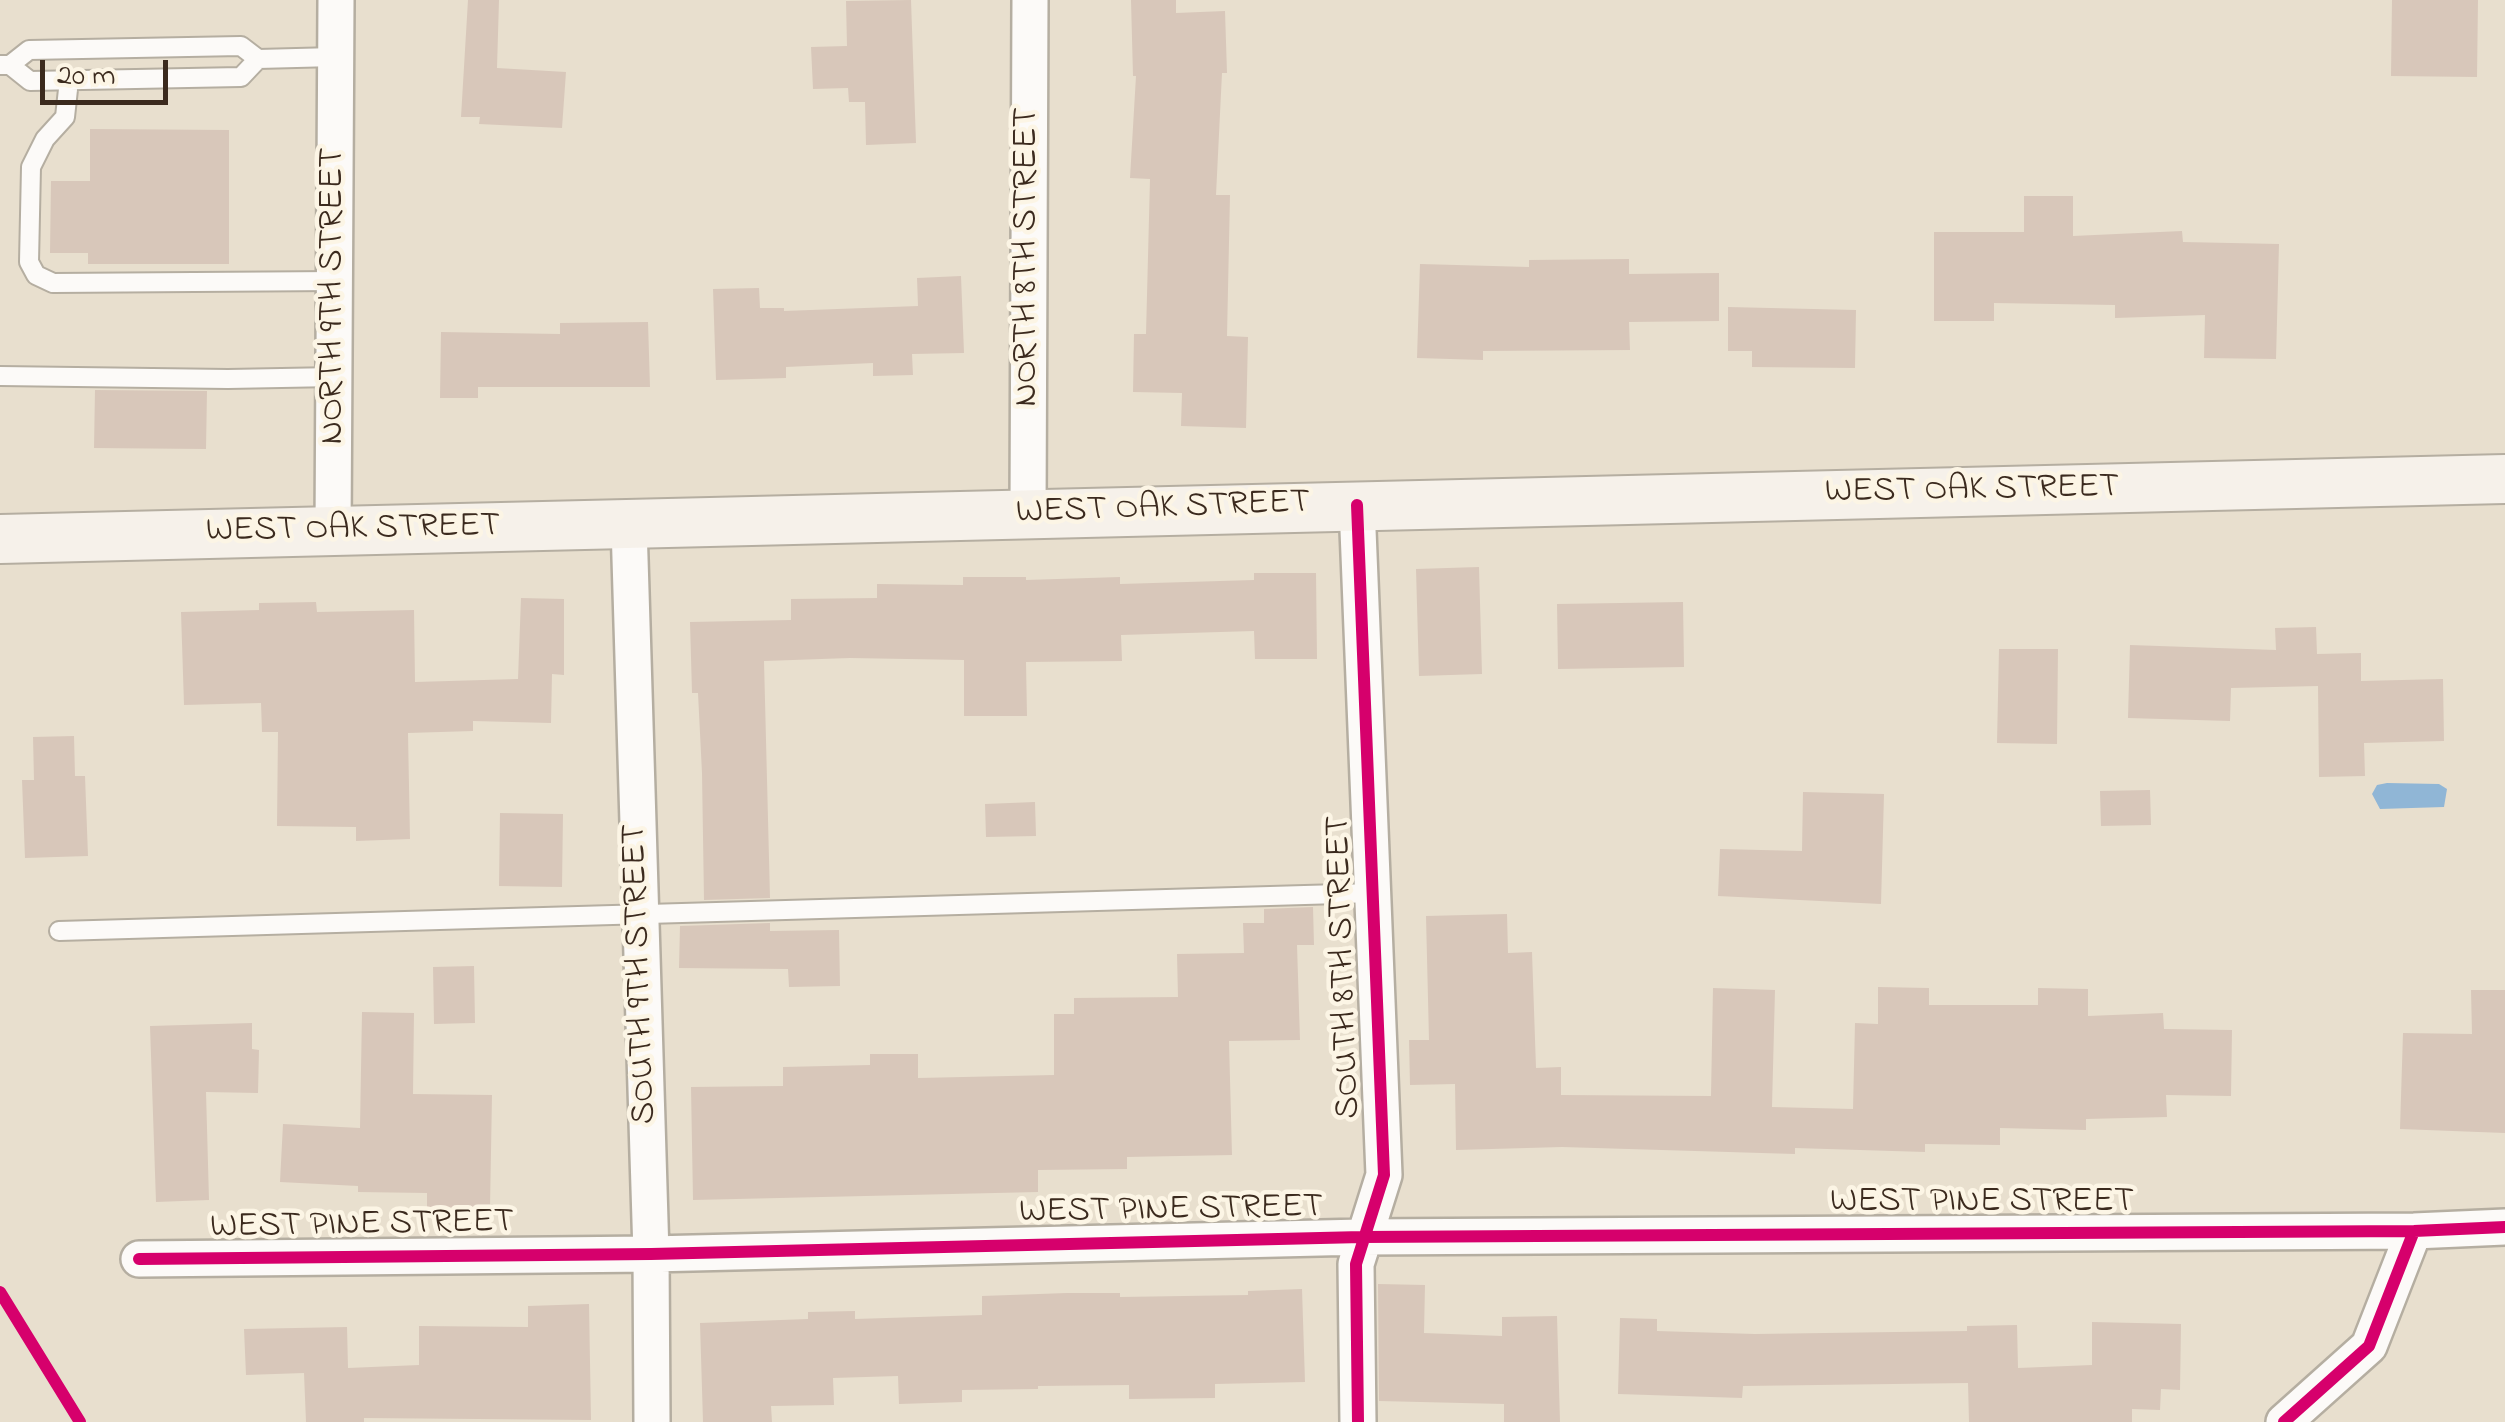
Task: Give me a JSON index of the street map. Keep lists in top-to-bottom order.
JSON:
{
  "streets": {
    "main road": ["WEST OAK STREET"],
    "street": [
      "NORTH 8TH STREET",
      "NORTH 9TH STREET",
      "SOUTH 8TH STREET",
      "SOUTH 9TH STREET",
      "WEST PINE STREET"
    ]
  },
  "crossings": [
    ["NORTH 8TH STREET", "WEST OAK STREET"],
    ["NORTH 9TH STREET", "WEST OAK STREET"],
    ["WEST OAK STREET", "SOUTH 8TH STREET"],
    ["WEST OAK STREET", "SOUTH 9TH STREET"],
    ["SOUTH 8TH STREET", "WEST PINE STREET"],
    ["SOUTH 9TH STREET", "WEST PINE STREET"]
  ],
  "scale_bar": "20 m"
}
